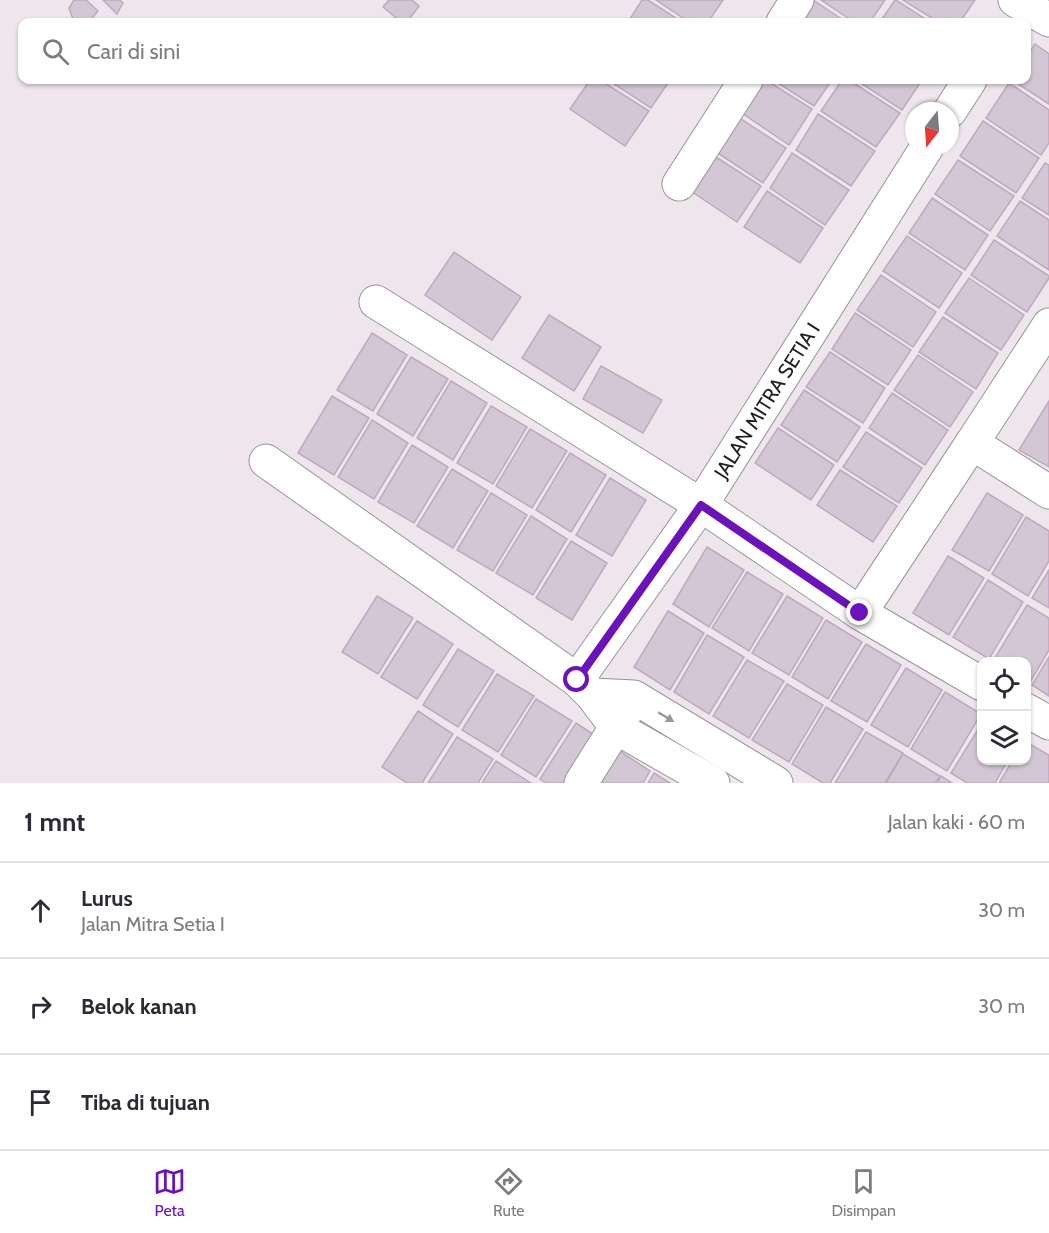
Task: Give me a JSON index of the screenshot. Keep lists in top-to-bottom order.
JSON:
{
  "streets": {
    "street": ["JALAN MITRA SETIA I"]
  },
  "north": "bottom",
  "page": {
    "search": "Cari di sini",
    "heading": ["1 mnt", "Jalan kaki · 60 m"],
    "list": [
      ["Lurus", "Jalan Mitra Setia I", "30 m"],
      ["Belok kanan", "30 m"],
      "Tiba di tujuan"
    ],
    "nav": ["Peta", "Rute", "Disimpan"]
  }
}
